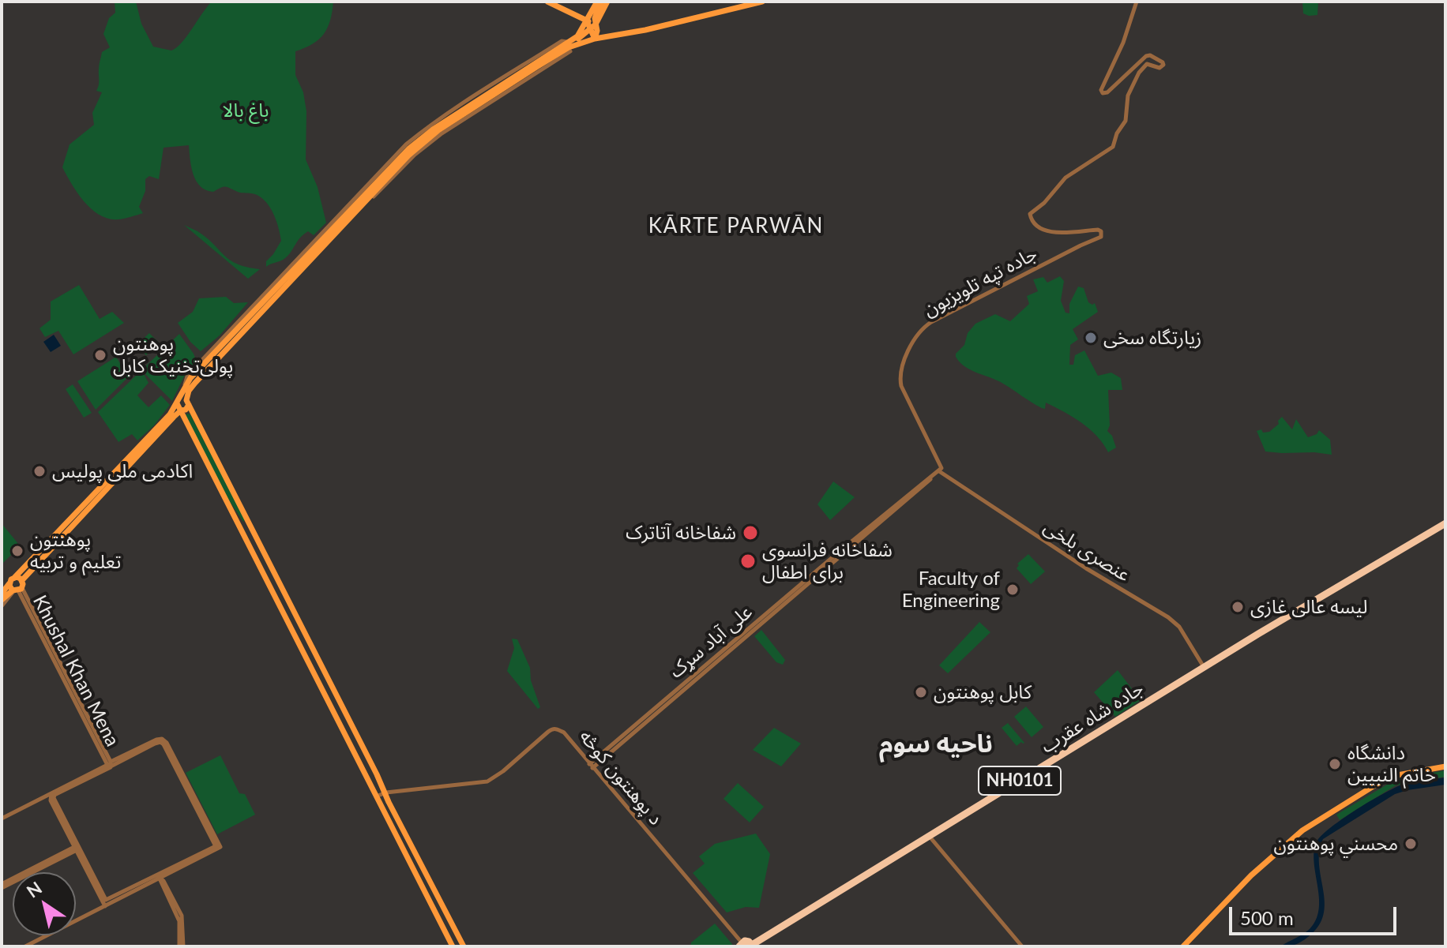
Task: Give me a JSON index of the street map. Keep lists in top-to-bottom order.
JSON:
{
  "streets": {
    "highway": ["جاده شاه عقرب", "NH0101"],
    "street": [
      "جاده تپه تلویزیون",
      "عنصری بلخی",
      "علی آباد سړک",
      "Khushal Khan Mena",
      "د پوهنتون کوڅه"
    ]
  },
  "crossings": [
    ["جاده تپه تلویزیون", "عنصری بلخی"],
    ["جاده تپه تلویزیون", "علی آباد سړک"],
    ["عنصری بلخی", "علی آباد سړک"],
    ["عنصری بلخی", "جاده شاه عقرب"],
    ["علی آباد سړک", "د پوهنتون کوڅه"],
    ["جاده شاه عقرب", "NH0101"],
    ["د پوهنتون کوڅه", "NH0101"]
  ],
  "districts": ["KĀRTE PARWĀN", "ناحیه سوم"],
  "parks": ["باغ بالا"],
  "places": [
    "زیارتگاه سخی",
    "پوهنتون پولی‌تخنیک کابل",
    "اکادمی ملی پولیس",
    "شفاخانه آتاترک",
    "پوهنتون تعلیم و تربیه",
    "شفاخانه فرانسوی برای اطفال",
    "Faculty of Engineering",
    "لیسه عالی غازی",
    "کابل پوهنتون",
    "دانشگاه خاتم النبیین",
    "محسني پوهنتون"
  ],
  "scale_bar": "500 m",
  "north": "top left"
}
